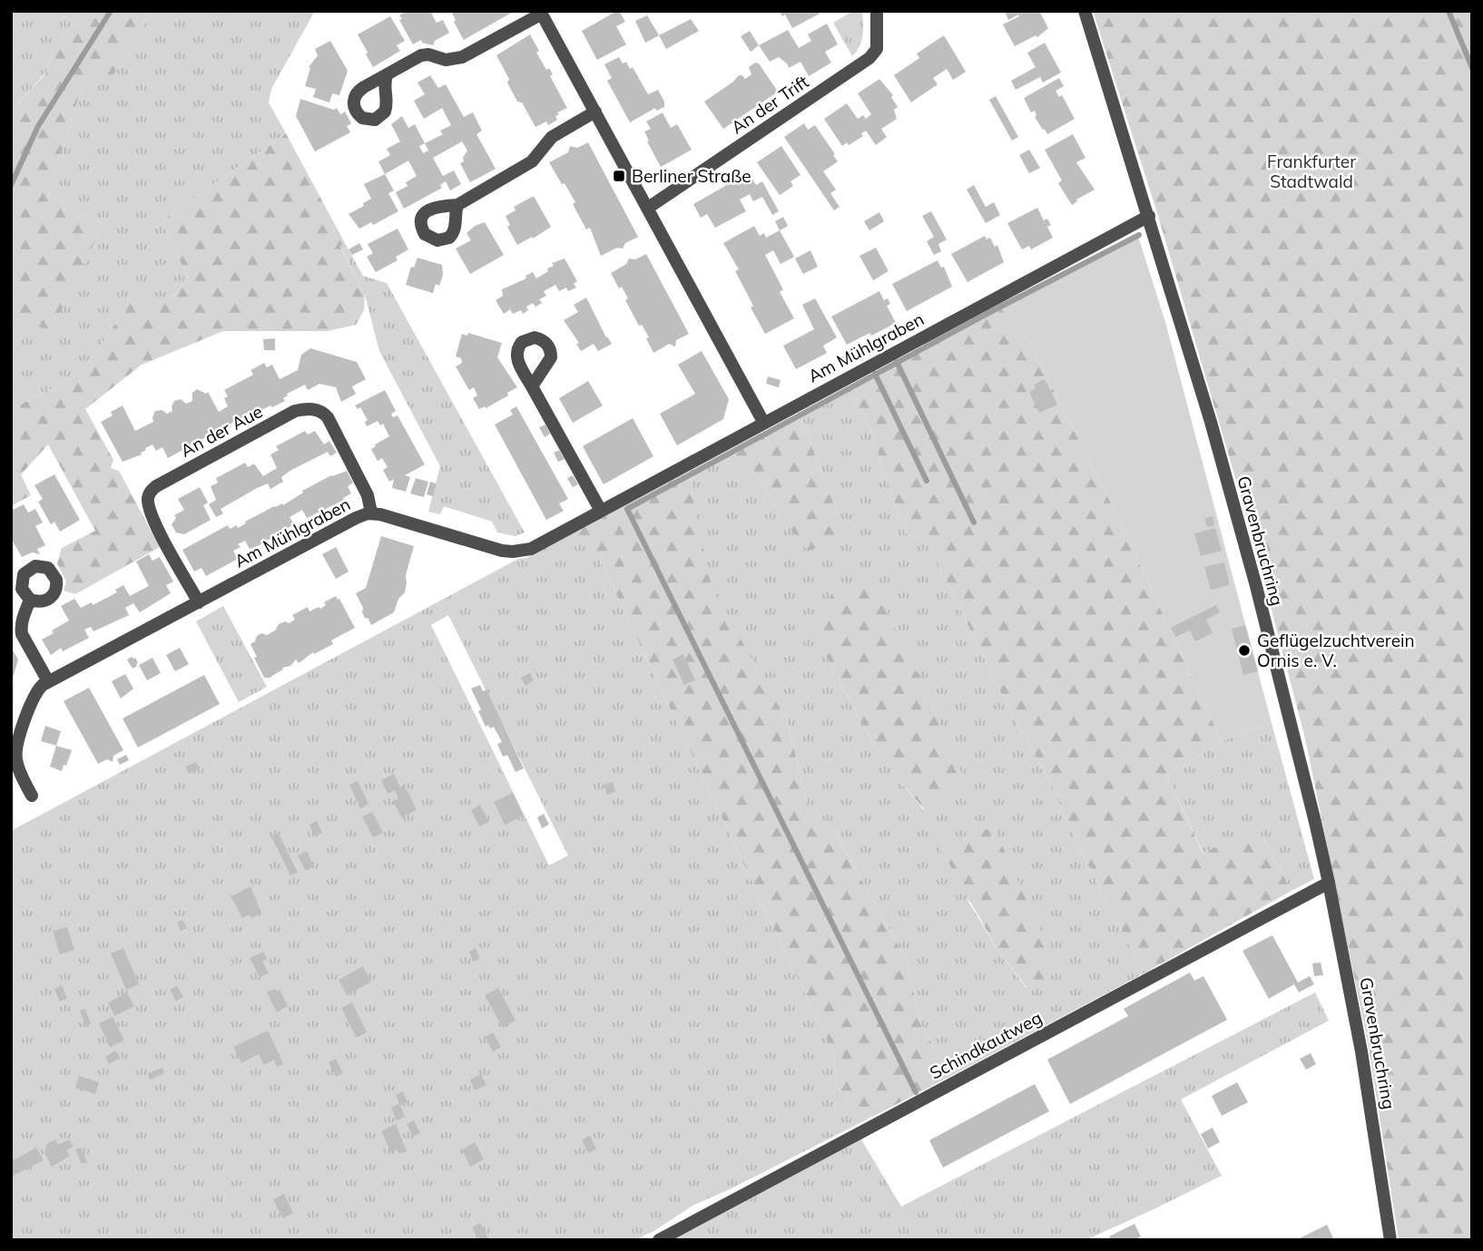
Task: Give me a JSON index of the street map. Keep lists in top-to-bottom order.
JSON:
{
  "streets": {
    "street": [
      "An der Trift",
      "Am Mühlgraben",
      "An der Aue",
      "Gravenbruchring",
      "Schindkautweg"
    ]
  },
  "crossings": [
    ["Am Mühlgraben", "An der Aue"],
    ["Am Mühlgraben", "Gravenbruchring"],
    ["Gravenbruchring", "Schindkautweg"]
  ],
  "parks": ["Frankfurter Stadtwald"],
  "places": {
    "transit": ["Berliner Straße"],
    "other": ["Geflügelzuchtverein Ornis e. V."]
  }
}
